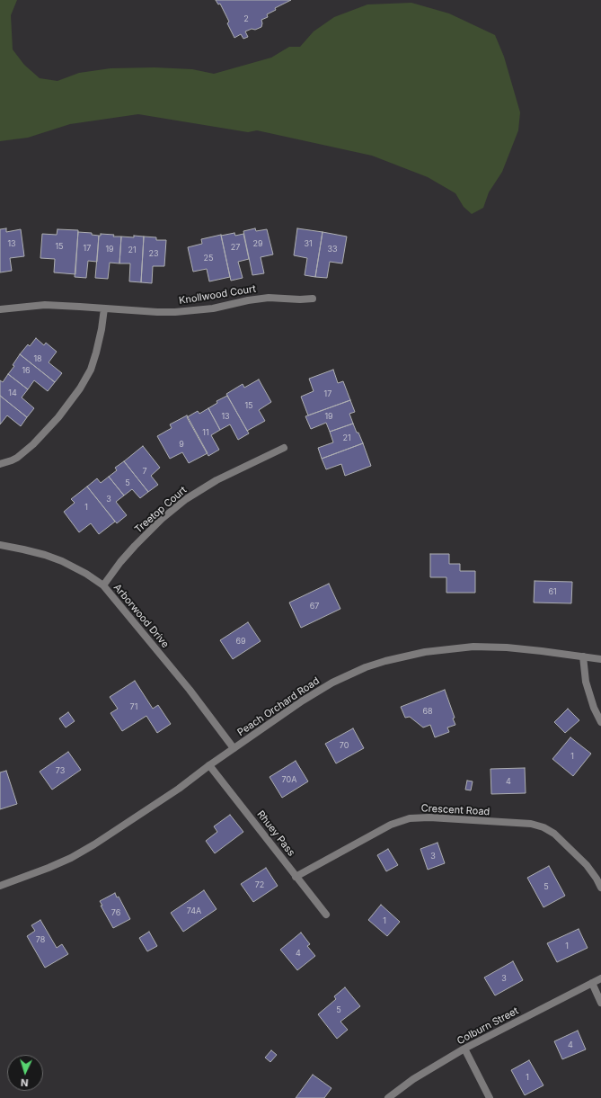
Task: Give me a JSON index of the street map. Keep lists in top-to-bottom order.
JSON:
{
  "streets": {
    "street": [
      "Knollwood Court",
      "Treetop Court",
      "Arborwood Drive",
      "Peach Orchard Road",
      "Crescent Road",
      "Rhuey Pass",
      "Colburn Street"
    ]
  },
  "crossings": [
    ["Treetop Court", "Arborwood Drive"],
    ["Arborwood Drive", "Peach Orchard Road"],
    ["Peach Orchard Road", "Rhuey Pass"],
    ["Crescent Road", "Rhuey Pass"]
  ],
  "house_numbers": [
    "2",
    "13",
    "29",
    "31",
    "15",
    "27",
    "17",
    "19",
    "33",
    "21",
    "23",
    "25",
    "18",
    "16",
    "14",
    "17",
    "15",
    "13",
    "19",
    "11",
    "21",
    "9",
    "7",
    "5",
    "3",
    "1",
    "61",
    "67",
    "69",
    "71",
    "68",
    "70",
    "1",
    "73",
    "70A",
    "4",
    "3",
    "72",
    "5",
    "74A",
    "76",
    "1",
    "78",
    "1",
    "4",
    "3",
    "5",
    "4",
    "1"
  ],
  "north": "bottom"
}
